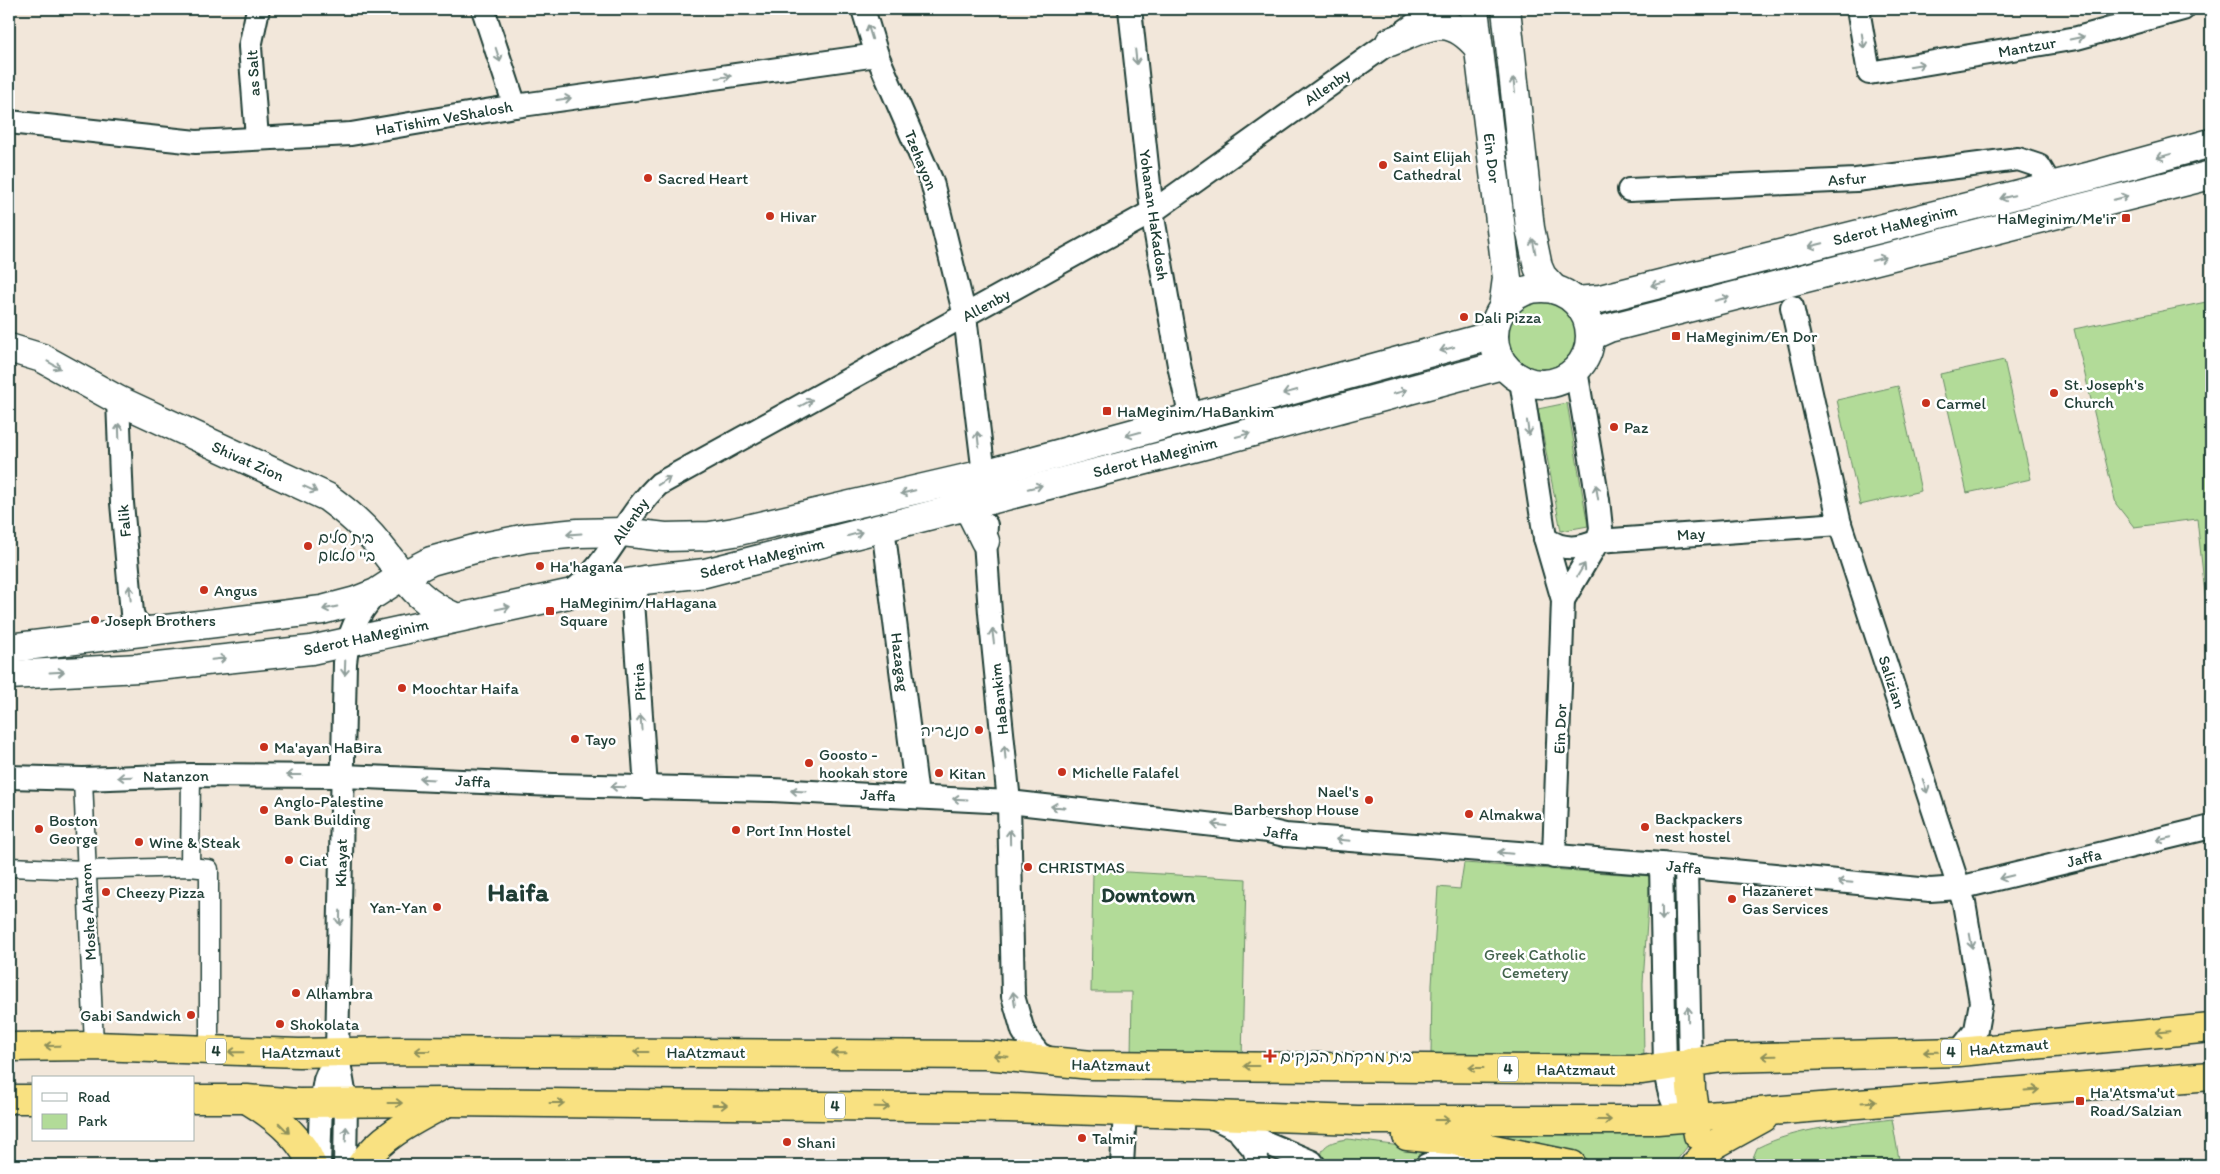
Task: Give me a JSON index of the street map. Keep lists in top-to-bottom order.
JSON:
{
  "streets": {
    "highway": ["HaAtzmaut", "4"],
    "street": [
      "Mantzur",
      "as Salt",
      "Allenby",
      "HaTishim VeShalosh",
      "Ein Dor",
      "Tzehayon",
      "Asfur",
      "Yohanan HaKadosh",
      "Sderot HaMeginim",
      "Shivat Zion",
      "Falik",
      "May",
      "Hazagag",
      "Pitria",
      "Salizian",
      "HaBankim",
      "Natanzon",
      "Jaffa",
      "Khayat",
      "Moshe Aharon"
    ]
  },
  "crossings": [
    ["as Salt", "HaTishim VeShalosh"],
    ["Allenby", "Tzehayon"],
    ["Allenby", "Yohanan HaKadosh"],
    ["Allenby", "Sderot HaMeginim"],
    ["HaTishim VeShalosh", "Tzehayon"],
    ["Ein Dor", "Sderot HaMeginim"],
    ["Ein Dor", "May"],
    ["Ein Dor", "Jaffa"],
    ["Asfur", "Sderot HaMeginim"],
    ["Yohanan HaKadosh", "Sderot HaMeginim"],
    ["Sderot HaMeginim", "Shivat Zion"],
    ["Sderot HaMeginim", "Falik"],
    ["Sderot HaMeginim", "Hazagag"],
    ["Sderot HaMeginim", "Pitria"],
    ["Sderot HaMeginim", "Khayat"],
    ["Shivat Zion", "Falik"],
    ["May", "Salizian"],
    ["Hazagag", "Jaffa"],
    ["Pitria", "Jaffa"],
    ["Salizian", "Jaffa"],
    ["Salizian", "HaAtzmaut"],
    ["HaBankim", "Jaffa"],
    ["HaBankim", "HaAtzmaut"],
    ["Natanzon", "Jaffa"],
    ["Natanzon", "Khayat"],
    ["Natanzon", "Moshe Aharon"],
    ["Jaffa", "Khayat"],
    ["Khayat", "HaAtzmaut"],
    ["Khayat", "4"],
    ["Moshe Aharon", "HaAtzmaut"]
  ],
  "one_way": [
    "Mantzur",
    "Allenby",
    "HaTishim VeShalosh",
    "Yohanan HaKadosh",
    "Shivat Zion",
    "Falik",
    "Pitria",
    "Salizian",
    "HaBankim",
    "Jaffa"
  ],
  "districts": ["Haifa", "Downtown"],
  "parks": ["Greek Catholic Cemetery"],
  "places": {
    "other": [
      "Saint Elijah Cathedral",
      "Sacred Heart",
      "Hivar",
      "Dali Pizza",
      "St. Joseph's Church",
      "Carmel",
      "Paz",
      "בית סלים ביי סלאם",
      "Ha'hagana",
      "Angus",
      "Joseph Brothers",
      "Moochtar Haifa",
      "סנגריה",
      "Tayo",
      "Ma'ayan HaBira",
      "Goosto - hookah store",
      "Michelle Falafel",
      "Kitan",
      "Nael's Barbershop House",
      "Anglo-Palestine Bank Building",
      "Almakwa",
      "Backpackers nest hostel",
      "Boston George",
      "Port Inn Hostel",
      "Wine & Steak",
      "Ciat",
      "CHRISTMAS",
      "Cheezy Pizza",
      "Hazaneret Gas Services",
      "Yan-Yan",
      "Alhambra",
      "Gabi Sandwich",
      "Shokolata",
      "Talmir",
      "Shani"
    ],
    "transit": [
      "HaMeginim/Me'ir",
      "HaMeginim/En Dor",
      "HaMeginim/HaBankim",
      "HaMeginim/HaHagana Square",
      "Ha'Atsma'ut Road/Salzian"
    ],
    "health": ["בית מרקחת הבנקים"]
  },
  "legend": ["Road", "Park"]
}
